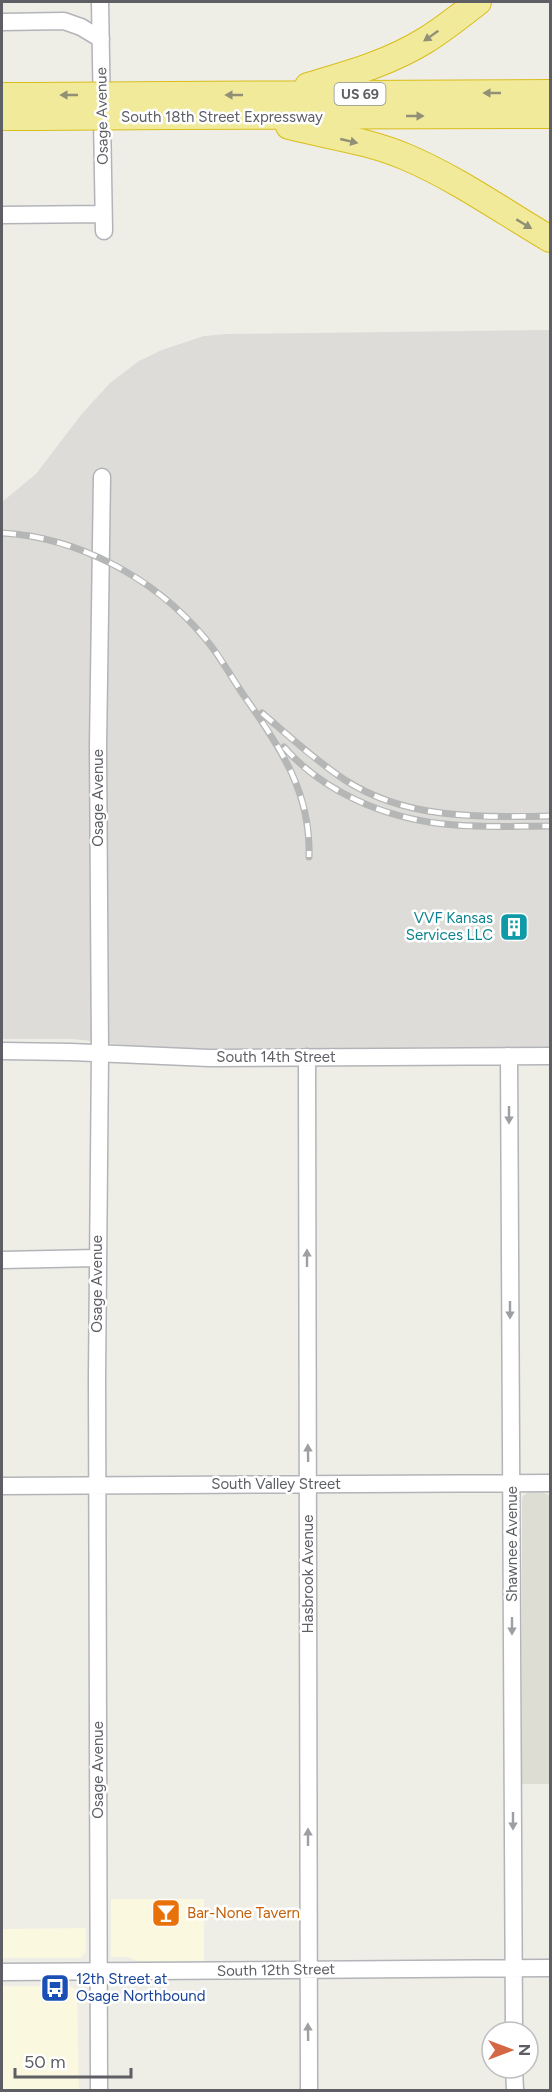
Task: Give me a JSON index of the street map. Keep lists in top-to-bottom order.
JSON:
{
  "streets": {
    "highway": ["US 69", "South 18th Street Expressway"],
    "street": [
      "Osage Avenue",
      "South 14th Street",
      "South Valley Street",
      "Shawnee Avenue",
      "Hasbrook Avenue",
      "South 12th Street"
    ]
  },
  "crossings": [
    ["Osage Avenue", "South 14th Street"],
    ["Osage Avenue", "South Valley Street"],
    ["Osage Avenue", "South 12th Street"],
    ["South 14th Street", "Shawnee Avenue"],
    ["South 14th Street", "Hasbrook Avenue"],
    ["South Valley Street", "Shawnee Avenue"],
    ["South Valley Street", "Hasbrook Avenue"],
    ["Shawnee Avenue", "South 12th Street"],
    ["Hasbrook Avenue", "South 12th Street"]
  ],
  "one_way": ["Shawnee Avenue", "Hasbrook Avenue"],
  "places": {
    "building": ["VVF Kansas Services LLC"],
    "bar": ["Bar-None Tavern"],
    "bus stop": ["12th Street at Osage Northbound"]
  },
  "scale_bar": "50 m",
  "north": "right"
}
